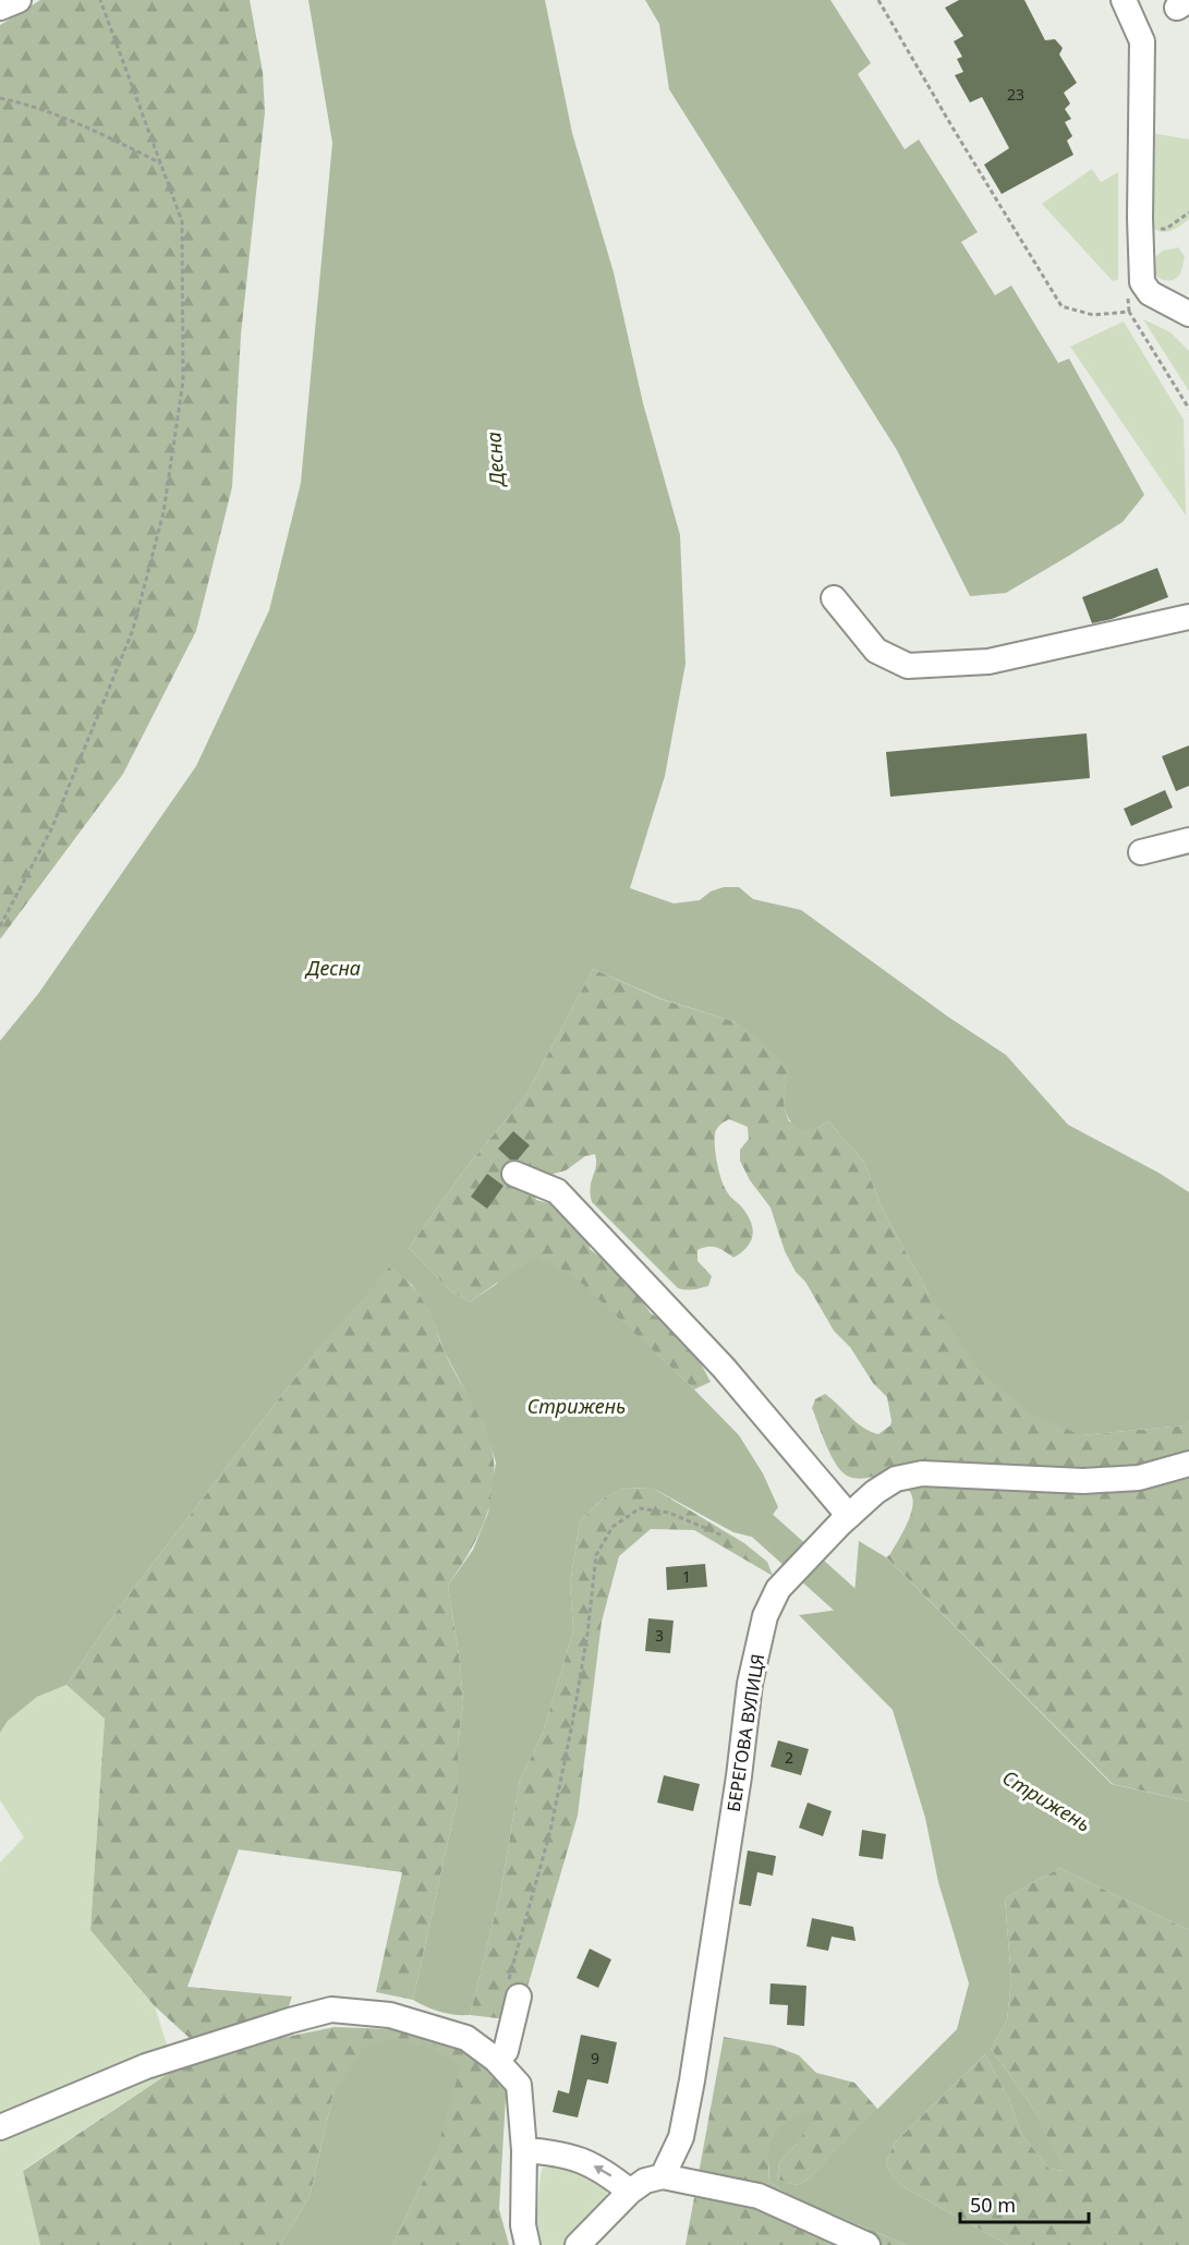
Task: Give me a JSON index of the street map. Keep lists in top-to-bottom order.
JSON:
{
  "streets": {
    "street": ["БЕРЕГОВА ВУЛИЦЯ"]
  },
  "water": ["Десна", "Стрижень"],
  "house_numbers": [
    "23",
    "1",
    "3",
    "2",
    "9"
  ],
  "scale_bar": "50 m"
}
